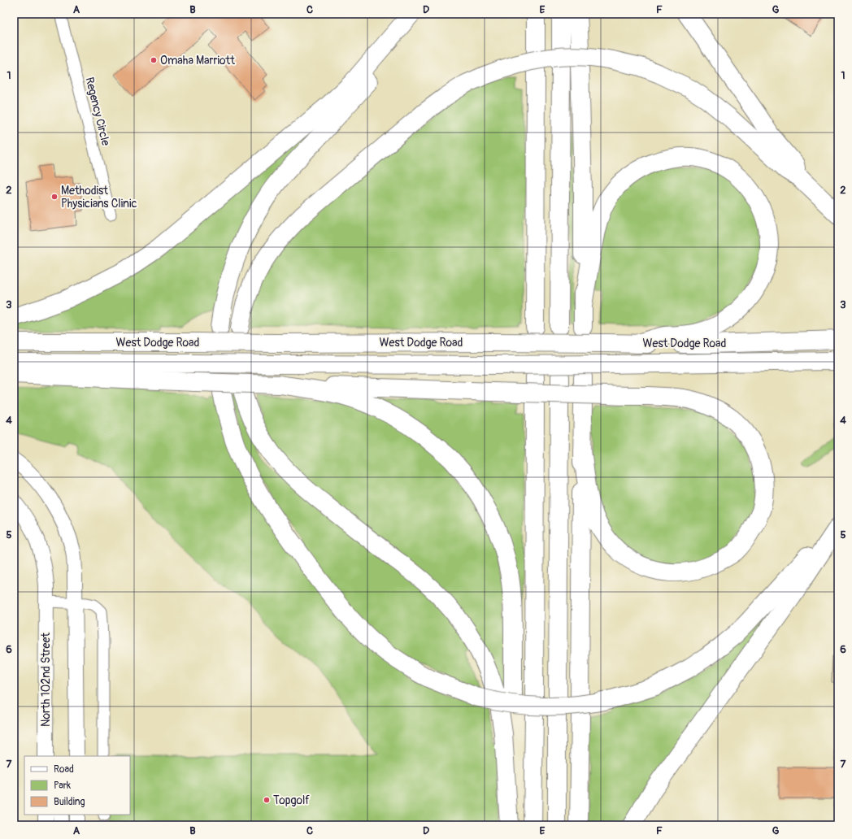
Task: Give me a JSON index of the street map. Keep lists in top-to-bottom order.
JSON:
{
  "streets": {
    "highway": ["West Dodge Road"],
    "main road": ["North 102nd Street"],
    "street": ["Regency Circle"]
  },
  "places": ["Omaha Marriott", "Methodist Physicians Clinic", "Topgolf"],
  "legend": ["Road", "Park", "Building"],
  "grid": {
    "columns": [
      "A",
      "B",
      "C",
      "D",
      "E",
      "F",
      "G"
    ],
    "rows": [
      "1",
      "2",
      "3",
      "4",
      "5",
      "6",
      "7"
    ]
  }
}
